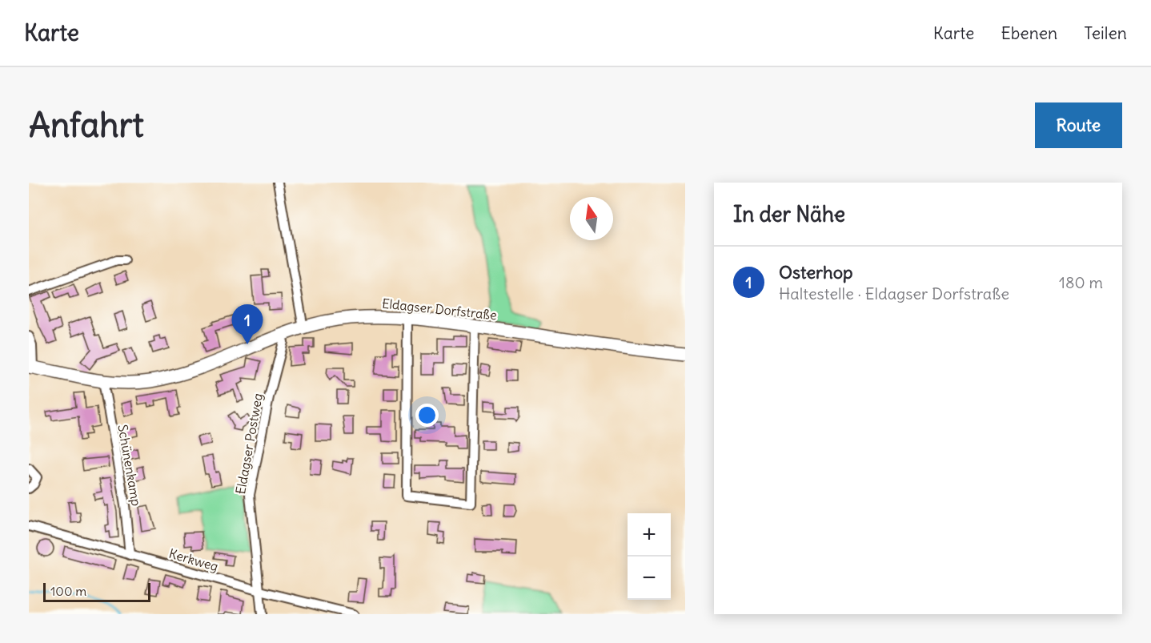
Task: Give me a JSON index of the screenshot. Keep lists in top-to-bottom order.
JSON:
{
  "streets": {
    "street": [
      "Eldagser Dorfstraße",
      "Eldagser Postweg",
      "Schünenkamp",
      "Kerkweg"
    ]
  },
  "crossings": [
    ["Eldagser Dorfstraße", "Eldagser Postweg"],
    ["Eldagser Dorfstraße", "Schünenkamp"],
    ["Eldagser Postweg", "Kerkweg"],
    ["Schünenkamp", "Kerkweg"]
  ],
  "scale_bar": "100 m",
  "north": "top",
  "page": {
    "header": "Karte",
    "nav": ["Karte", "Ebenen", "Teilen"],
    "buttons": "Route",
    "title": "Anfahrt",
    "heading": "In der Nähe",
    "list": [
      {
        "mark": "1",
        "name": "Osterhop",
        "note": "Haltestelle · Eldagser Dorfstraße",
        "value": "180 m"
      }
    ],
    "pins": "1",
    "map_buttons": ["+", "−"],
    "scale": "100 m"
  }
}
